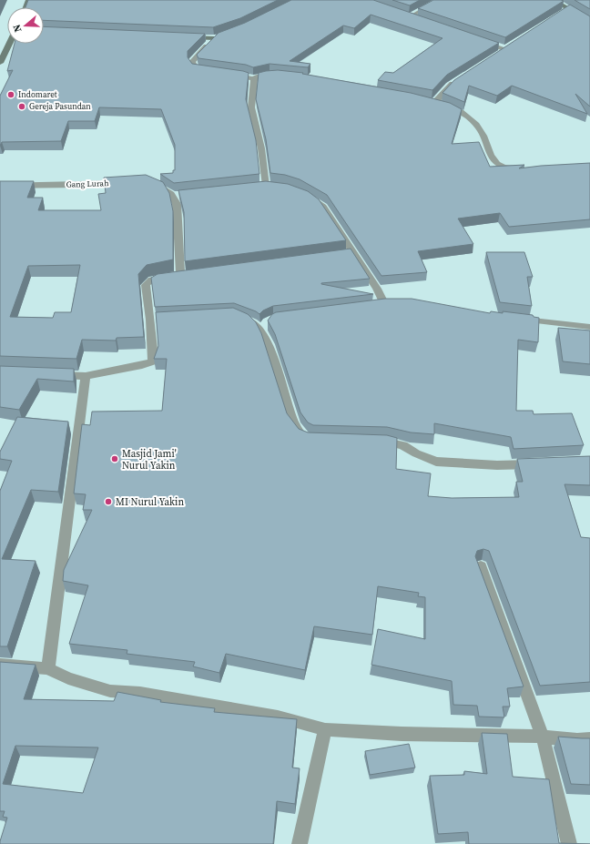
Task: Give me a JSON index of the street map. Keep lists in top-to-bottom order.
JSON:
{
  "streets": {
    "street": ["Gang Lurah"]
  },
  "places": [
    "Indomaret",
    "Gereja Pasundan",
    "Masjid Jami' Nurul Yakin",
    "MI Nurul Yakin"
  ],
  "north": "left"
}
